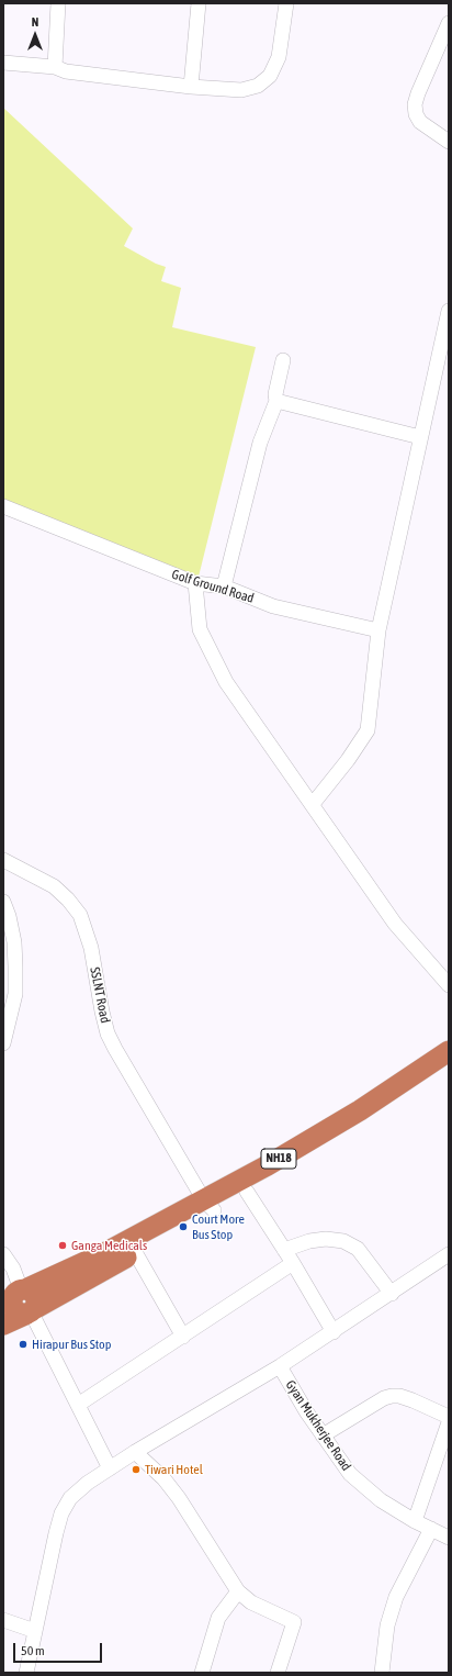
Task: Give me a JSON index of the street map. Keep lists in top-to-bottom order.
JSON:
{
  "streets": {
    "highway": ["NH18"],
    "street": ["Golf Ground Road", "SSLNT Road", "Gyan Mukherjee Road"]
  },
  "crossings": [
    ["SSLNT Road", "NH18"]
  ],
  "places": [
    "Court More Bus Stop",
    "Ganga Medicals",
    "Hirapur Bus Stop",
    "Tiwari Hotel"
  ],
  "scale_bar": "50 m",
  "north": "top"
}
